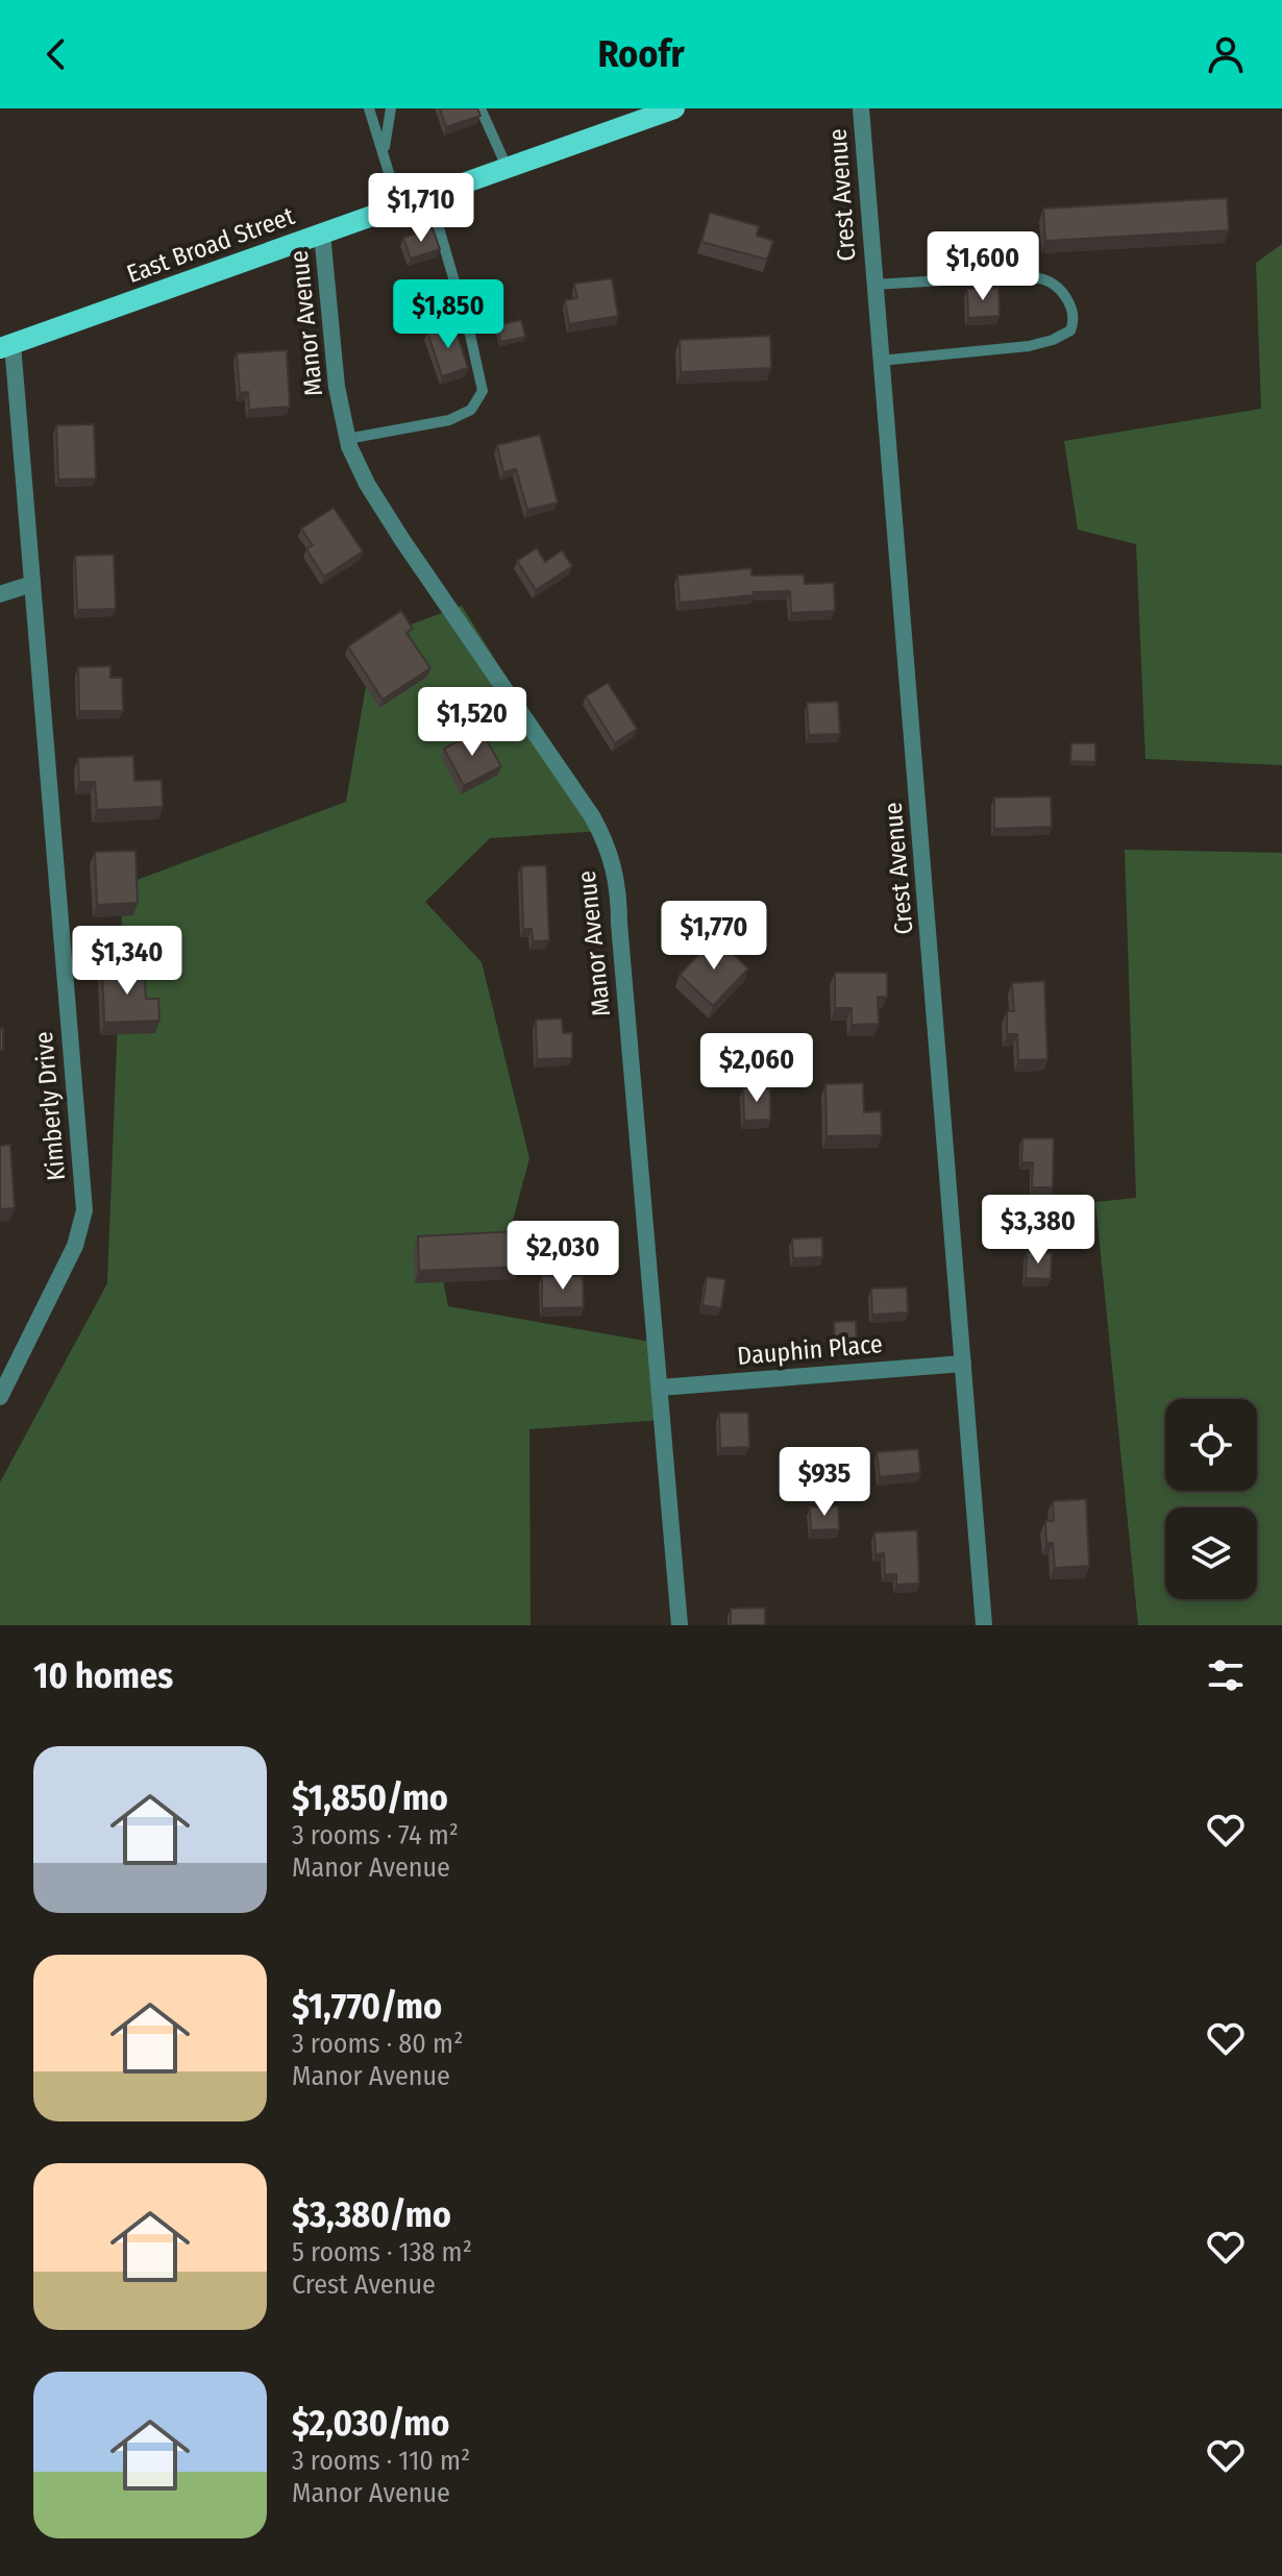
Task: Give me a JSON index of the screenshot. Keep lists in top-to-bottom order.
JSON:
{
  "streets": {
    "main road": ["East Broad Street"],
    "street": [
      "Crest Avenue",
      "Manor Avenue",
      "Kimberly Drive",
      "Dauphin Place"
    ]
  },
  "crossings": [
    ["Crest Avenue", "Dauphin Place"],
    ["East Broad Street", "Manor Avenue"],
    ["East Broad Street", "Kimberly Drive"],
    ["Manor Avenue", "Dauphin Place"]
  ],
  "page": {
    "header": "Roofr",
    "price": [
      "$1,710",
      "$1,600",
      "$1,850",
      "$1,520",
      "$1,770",
      "$1,340",
      "$2,060",
      "$3,380",
      "$2,030",
      "$935"
    ],
    "heading": "10 homes",
    "list": [
      {
        "name": "$1,850/mo",
        "note": "3 rooms · 74 m² · Manor Avenue"
      },
      {
        "name": "$1,770/mo",
        "note": "3 rooms · 80 m² · Manor Avenue"
      },
      {
        "name": "$3,380/mo",
        "note": "5 rooms · 138 m² · Crest Avenue"
      },
      {
        "name": "$2,030/mo",
        "note": "3 rooms · 110 m² · Manor Avenue"
      }
    ]
  }
}
